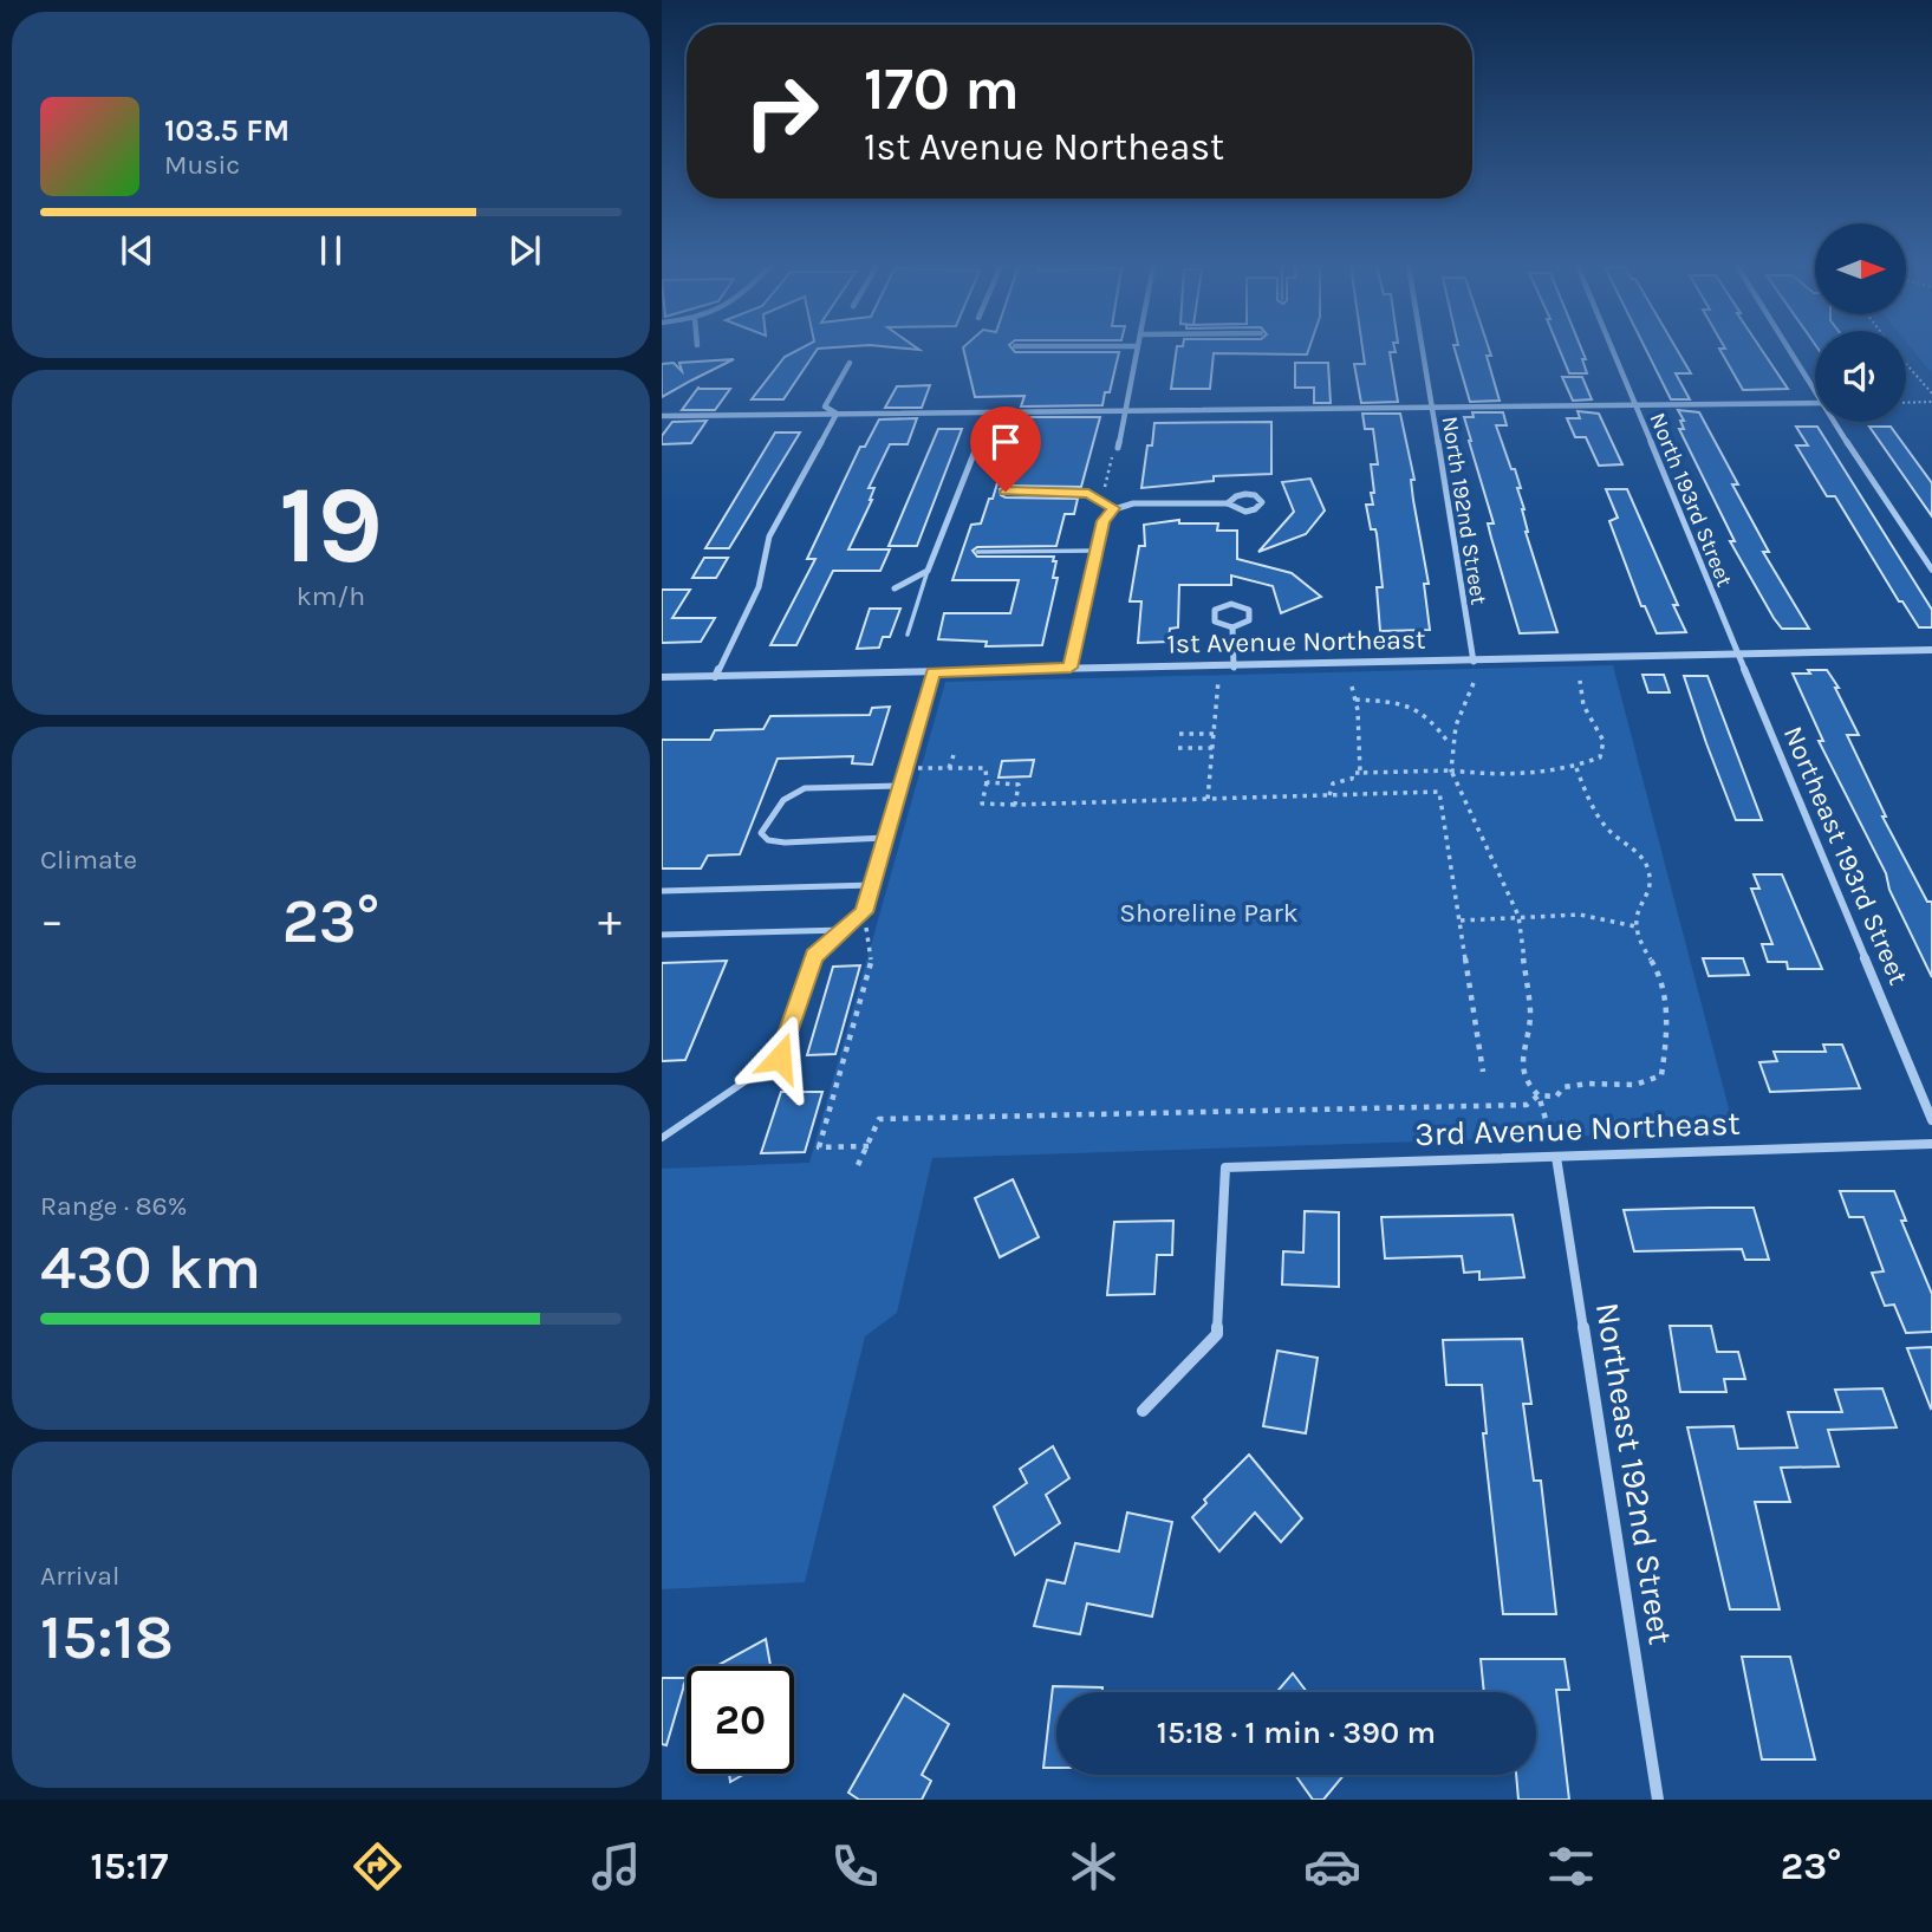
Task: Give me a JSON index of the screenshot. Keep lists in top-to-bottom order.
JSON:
{
  "streets": {
    "street": [
      "North 193rd Street",
      "North 192nd Street",
      "1st Avenue Northeast",
      "Northeast 193rd Street",
      "3rd Avenue Northeast",
      "Northeast 192nd Street"
    ]
  },
  "crossings": [
    ["North 193rd Street", "1st Avenue Northeast"],
    ["North 193rd Street", "Northeast 193rd Street"],
    ["North 192nd Street", "1st Avenue Northeast"],
    ["1st Avenue Northeast", "Northeast 193rd Street"],
    ["3rd Avenue Northeast", "Northeast 192nd Street"]
  ],
  "parks": ["Shoreline Park"],
  "north": "right",
  "page": {
    "turn": ["170 m", "1st Avenue Northeast"],
    "song": ["103.5 FM", "Music"],
    "tile": [
      ["19", "km/h"],
      "Climate",
      ["Range · 86%", "430 km"],
      ["Arrival", "15:18"]
    ],
    "heat": ["−", "23°", "+"],
    "limit": "20",
    "trip": "15:18 · 1 min · 390 m",
    "tabs": ["15:17", "23°"]
  }
}
